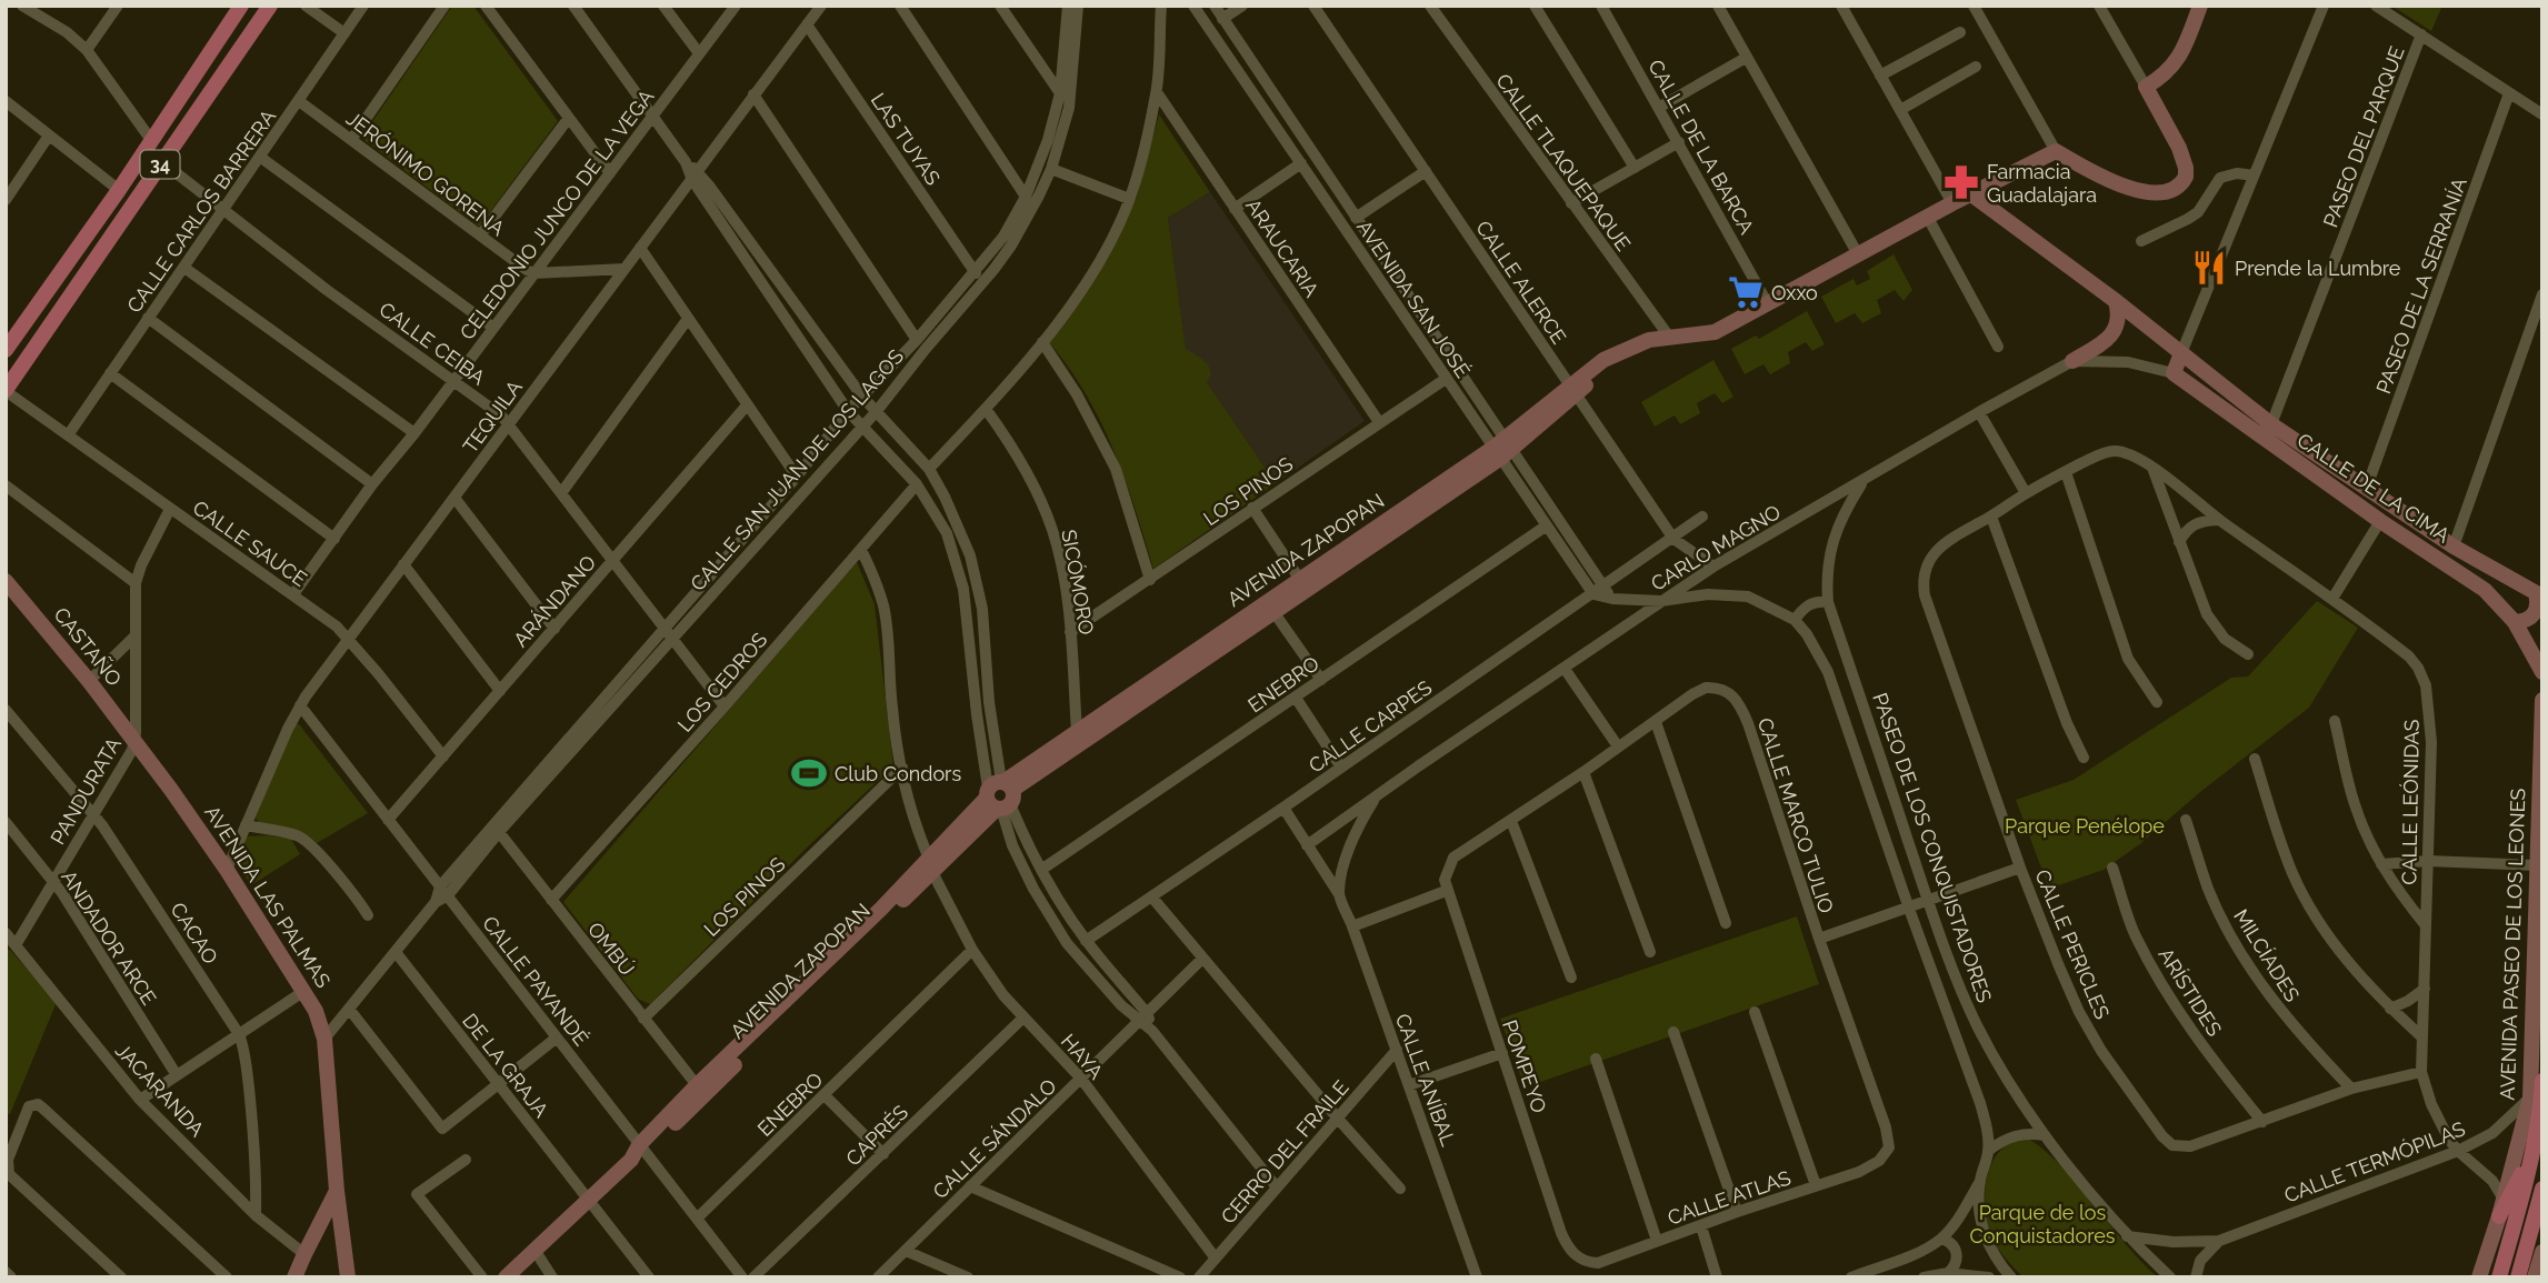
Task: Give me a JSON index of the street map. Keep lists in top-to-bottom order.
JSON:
{
  "streets": {
    "main road": ["34", "AVENIDA PASEO DE LOS LEONES"],
    "street": [
      "PASEO DEL PARQUE",
      "LAS TUYAS",
      "CALLE DE LA BARCA",
      "CALLE TLAQUEPAQUE",
      "JERÓNIMO GORENA",
      "CALLE CARLOS BARRERA",
      "CELEDONIO JUNCO DE LA VEGA",
      "ARAUCARIA",
      "CALLE ALERCE",
      "PASEO DE LA SERRANÍA",
      "AVENIDA SAN JOSÉ",
      "CALLE CEIBA",
      "TEQUILA",
      "CALLE SAN JUAN DE LOS LAGOS",
      "CALLE DE LA CIMA",
      "LOS PINOS",
      "CALLE SAUCE",
      "CARLO MAGNO",
      "AVENIDA ZAPOPAN",
      "SICÓMORO",
      "ARÁNDANO",
      "CASTAÑO",
      "LOS CEDROS",
      "ENEBRO",
      "CALLE CARPES",
      "PANDURATA",
      "CALLE LEÓNIDAS",
      "CALLE MARCO TULIO",
      "PASEO DE LOS CONQUISTADORES",
      "AVENIDA LAS PALMAS",
      "CACAO",
      "ANDADOR ARCE",
      "CALLE PERICLES",
      "OMBÚ",
      "MILCÍADES",
      "CALLE PAYANDÉ",
      "ARÍSTIDES",
      "HAYA",
      "DE LA GRAJA",
      "POMPEYO",
      "CALLE ANÍBAL",
      "JACARANDA",
      "CAPRÉS",
      "CALLE SÁNDALO",
      "CERRO DEL FRAILE",
      "CALLE TERMÓPILAS",
      "CALLE ATLAS"
    ]
  },
  "crossings": [
    ["PASEO DEL PARQUE", "CALLE DE LA CIMA"],
    ["LAS TUYAS", "TEQUILA"],
    ["LAS TUYAS", "CALLE SAN JUAN DE LOS LAGOS"],
    ["CALLE DE LA BARCA", "AVENIDA ZAPOPAN"],
    ["CALLE TLAQUEPAQUE", "AVENIDA ZAPOPAN"],
    ["34", "CALLE CEIBA"],
    ["34", "CALLE SAUCE"],
    ["JERÓNIMO GORENA", "CALLE CARLOS BARRERA"],
    ["JERÓNIMO GORENA", "CELEDONIO JUNCO DE LA VEGA"],
    ["CALLE CARLOS BARRERA", "CALLE CEIBA"],
    ["CALLE CARLOS BARRERA", "CALLE SAUCE"],
    ["CELEDONIO JUNCO DE LA VEGA", "CALLE CEIBA"],
    ["CELEDONIO JUNCO DE LA VEGA", "CALLE SAUCE"],
    ["ARAUCARIA", "LOS PINOS"],
    ["CALLE ALERCE", "CARLO MAGNO"],
    ["CALLE ALERCE", "AVENIDA ZAPOPAN"],
    ["CALLE ALERCE", "CALLE CARPES"],
    ["PASEO DE LA SERRANÍA", "CALLE DE LA CIMA"],
    ["AVENIDA SAN JOSÉ", "LOS PINOS"],
    ["AVENIDA SAN JOSÉ", "AVENIDA ZAPOPAN"],
    ["AVENIDA SAN JOSÉ", "ENEBRO"],
    ["AVENIDA SAN JOSÉ", "CALLE CARPES"],
    ["CALLE CEIBA", "TEQUILA"],
    ["CALLE CEIBA", "CALLE SAN JUAN DE LOS LAGOS"],
    ["CALLE CEIBA", "ARÁNDANO"],
    ["CALLE CEIBA", "LOS CEDROS"],
    ["TEQUILA", "CALLE SAUCE"],
    ["TEQUILA", "AVENIDA LAS PALMAS"],
    ["TEQUILA", "CALLE PAYANDÉ"],
    ["CALLE SAN JUAN DE LOS LAGOS", "AVENIDA LAS PALMAS"],
    ["CALLE SAN JUAN DE LOS LAGOS", "OMBÚ"],
    ["CALLE SAN JUAN DE LOS LAGOS", "CALLE PAYANDÉ"],
    ["CALLE SAN JUAN DE LOS LAGOS", "DE LA GRAJA"],
    ["CALLE DE LA CIMA", "CARLO MAGNO"],
    ["CALLE DE LA CIMA", "AVENIDA ZAPOPAN"],
    ["LOS PINOS", "SICÓMORO"],
    ["LOS PINOS", "OMBÚ"],
    ["LOS PINOS", "HAYA"],
    ["CALLE SAUCE", "ARÁNDANO"],
    ["CALLE SAUCE", "PANDURATA"],
    ["CARLO MAGNO", "PASEO DE LOS CONQUISTADORES"],
    ["CARLO MAGNO", "CALLE ANÍBAL"],
    ["AVENIDA ZAPOPAN", "SICÓMORO"],
    ["AVENIDA ZAPOPAN", "OMBÚ"],
    ["AVENIDA ZAPOPAN", "CALLE PAYANDÉ"],
    ["AVENIDA ZAPOPAN", "HAYA"],
    ["AVENIDA ZAPOPAN", "DE LA GRAJA"],
    ["ARÁNDANO", "CALLE PAYANDÉ"],
    ["CASTAÑO", "PANDURATA"],
    ["CASTAÑO", "AVENIDA LAS PALMAS"],
    ["LOS CEDROS", "OMBÚ"],
    ["LOS CEDROS", "HAYA"],
    ["ENEBRO", "CALLE PAYANDÉ"],
    ["ENEBRO", "HAYA"],
    ["CALLE CARPES", "CALLE ANÍBAL"],
    ["PANDURATA", "AVENIDA LAS PALMAS"],
    ["PANDURATA", "CACAO"],
    ["PANDURATA", "ANDADOR ARCE"],
    ["PANDURATA", "JACARANDA"],
    ["CALLE LEÓNIDAS", "CALLE PERICLES"],
    ["CALLE LEÓNIDAS", "AVENIDA PASEO DE LOS LEONES"],
    ["CALLE LEÓNIDAS", "CALLE TERMÓPILAS"],
    ["CALLE MARCO TULIO", "POMPEYO"],
    ["CALLE MARCO TULIO", "CALLE ATLAS"],
    ["PASEO DE LOS CONQUISTADORES", "CALLE TERMÓPILAS"],
    ["CACAO", "JACARANDA"],
    ["CALLE PERICLES", "ARÍSTIDES"],
    ["AVENIDA PASEO DE LOS LEONES", "CALLE TERMÓPILAS"],
    ["HAYA", "CAPRÉS"],
    ["HAYA", "CALLE SÁNDALO"],
    ["HAYA", "CERRO DEL FRAILE"],
    ["POMPEYO", "CALLE ATLAS"],
    ["CALLE ANÍBAL", "CERRO DEL FRAILE"]
  ],
  "parks": ["Parque Penélope", "Parque de los Conquistadores"],
  "places": {
    "pharmacy": ["Farmacia Guadalajara"],
    "restaurant": ["Prende la Lumbre"],
    "supermarket": ["Oxxo"],
    "sports": ["Club Condors"]
  }
}
